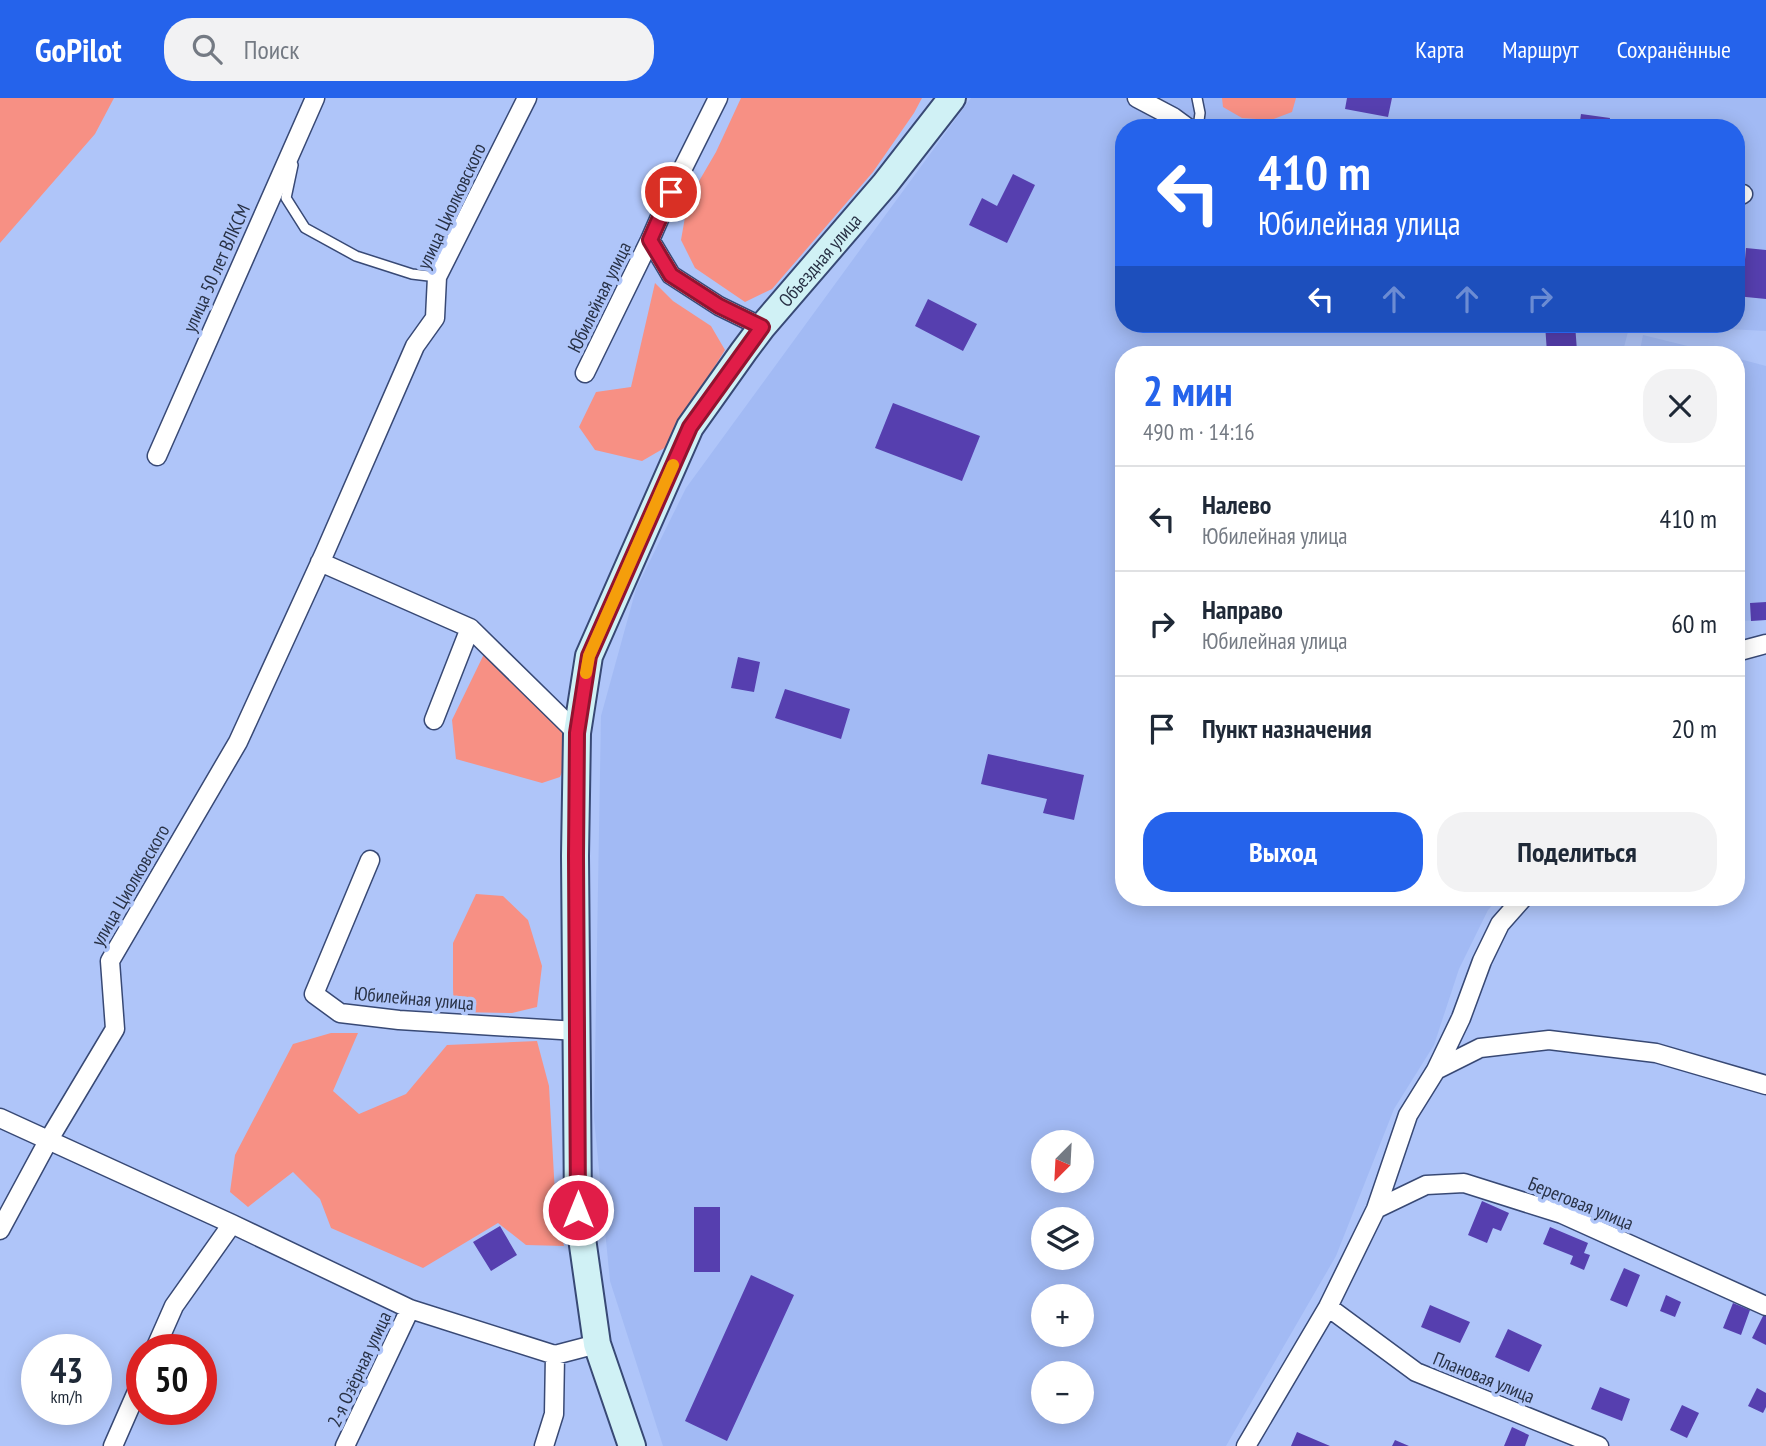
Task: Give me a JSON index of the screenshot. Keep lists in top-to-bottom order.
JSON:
{
  "streets": {
    "main road": ["Объездная улица"],
    "street": [
      "улица Циолковского",
      "улица 50 лет ВЛКСМ",
      "Юбилейная улица",
      "Береговая улица",
      "2-я Озёрная улица",
      "Плановая улица"
    ]
  },
  "crossings": [
    ["Объездная улица", "Юбилейная улица"]
  ],
  "north": "bottom left",
  "page": {
    "header": "GoPilot",
    "search": "Поиск",
    "nav": ["Карта", "Маршрут", "Сохранённые"],
    "turn": ["410 m", "Юбилейная улица"],
    "heading": ["2 мин", "490 m · 14:16"],
    "list": [
      {
        "name": "Налево",
        "note": "Юбилейная улица",
        "value": "410 m"
      },
      {
        "name": "Направо",
        "note": "Юбилейная улица",
        "value": "60 m"
      },
      {
        "name": "Пункт назначения",
        "value": "20 m"
      }
    ],
    "buttons": ["Выход", "Поделиться"],
    "map_buttons": ["+", "−"],
    "speed": "43 km/h",
    "limit": "50"
  }
}
